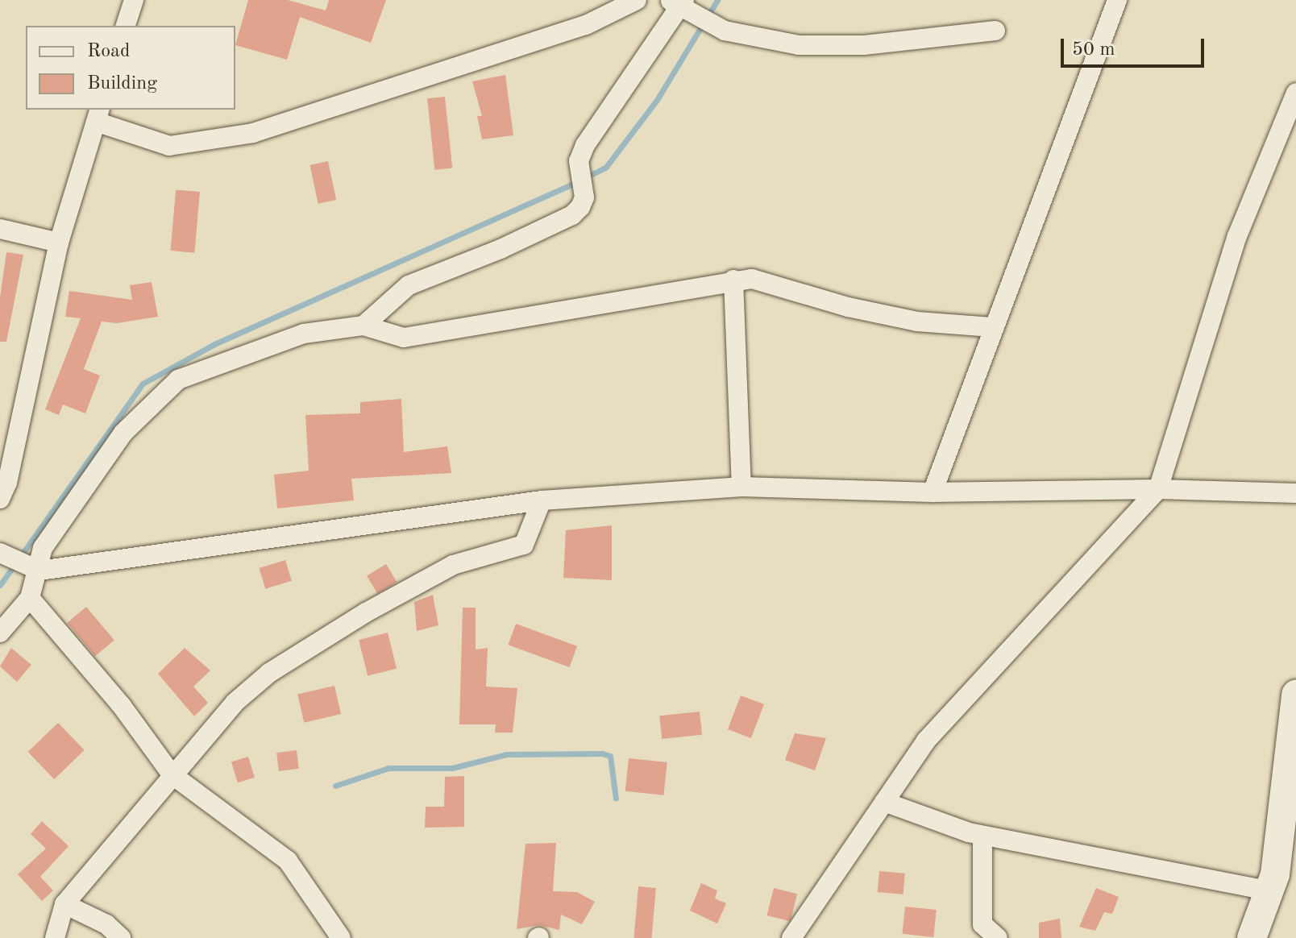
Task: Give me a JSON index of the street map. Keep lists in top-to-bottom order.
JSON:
{
  "legend": ["Road", "Building"],
  "scale_bar": "50 m"
}
